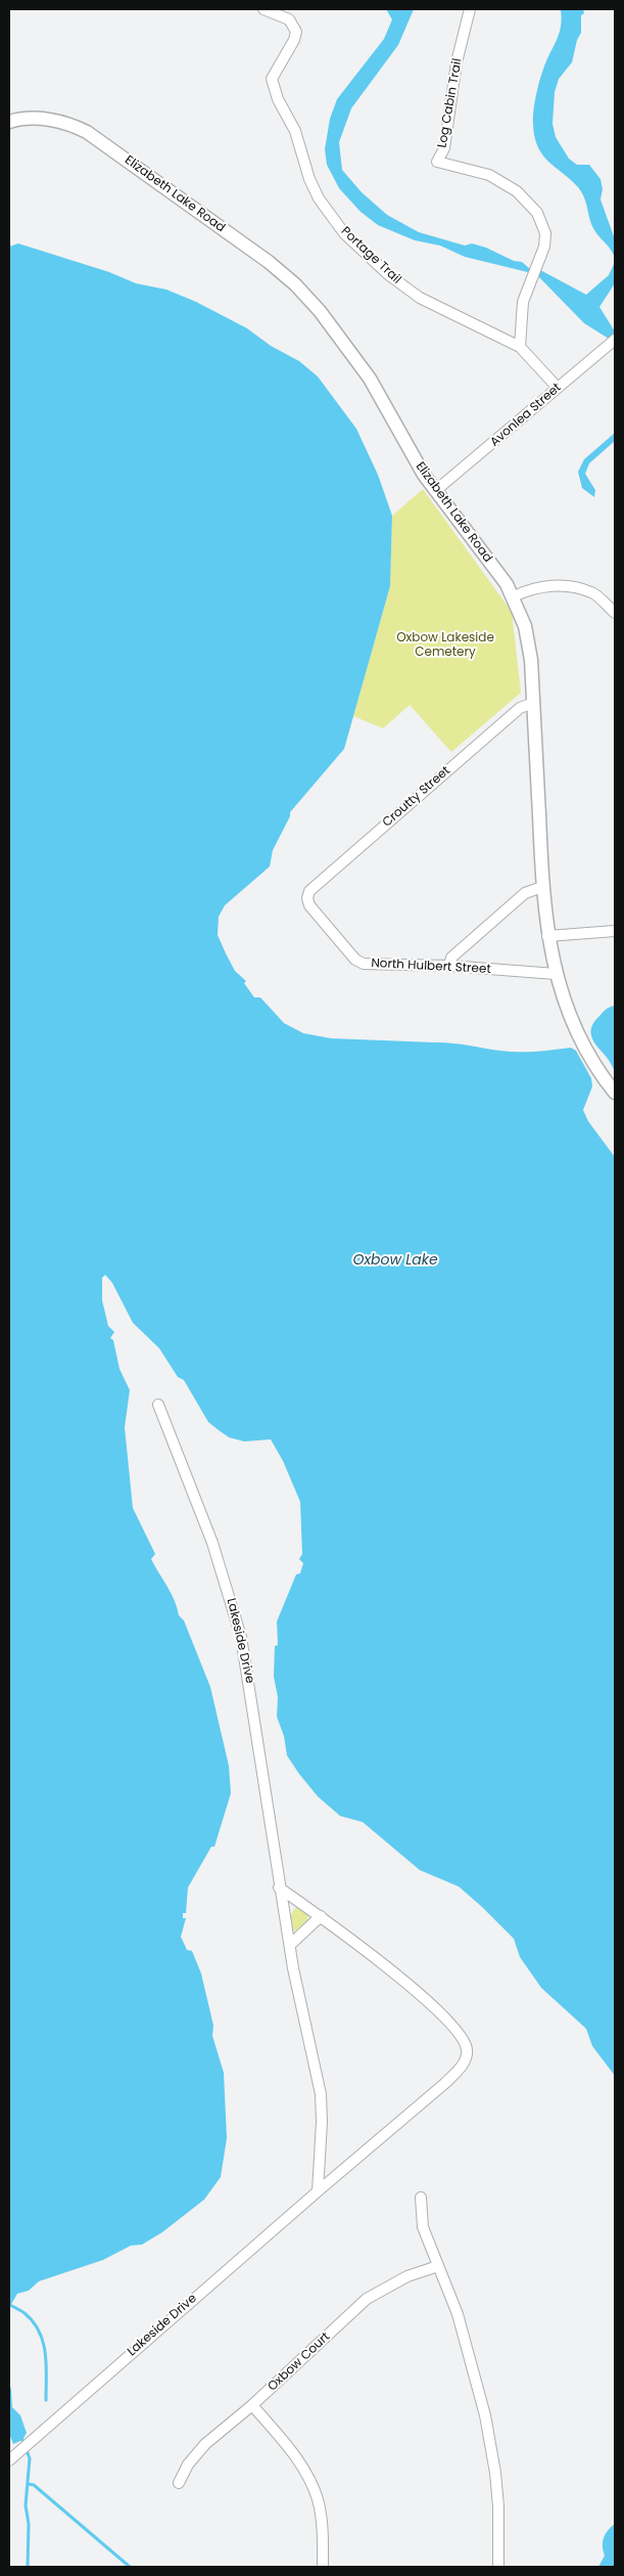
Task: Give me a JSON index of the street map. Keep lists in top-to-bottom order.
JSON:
{
  "streets": {
    "street": [
      "Log Cabin Trail",
      "Elizabeth Lake Road",
      "Portage Trail",
      "Avonlea Street",
      "Croutty Street",
      "North Hulbert Street",
      "Lakeside Drive",
      "Oxbow Court"
    ]
  },
  "crossings": [
    ["Log Cabin Trail", "Portage Trail"],
    ["Elizabeth Lake Road", "Avonlea Street"],
    ["Elizabeth Lake Road", "Croutty Street"],
    ["Elizabeth Lake Road", "North Hulbert Street"],
    ["Croutty Street", "North Hulbert Street"]
  ],
  "water": ["Oxbow Lake"],
  "parks": ["Oxbow Lakeside Cemetery"]
}
